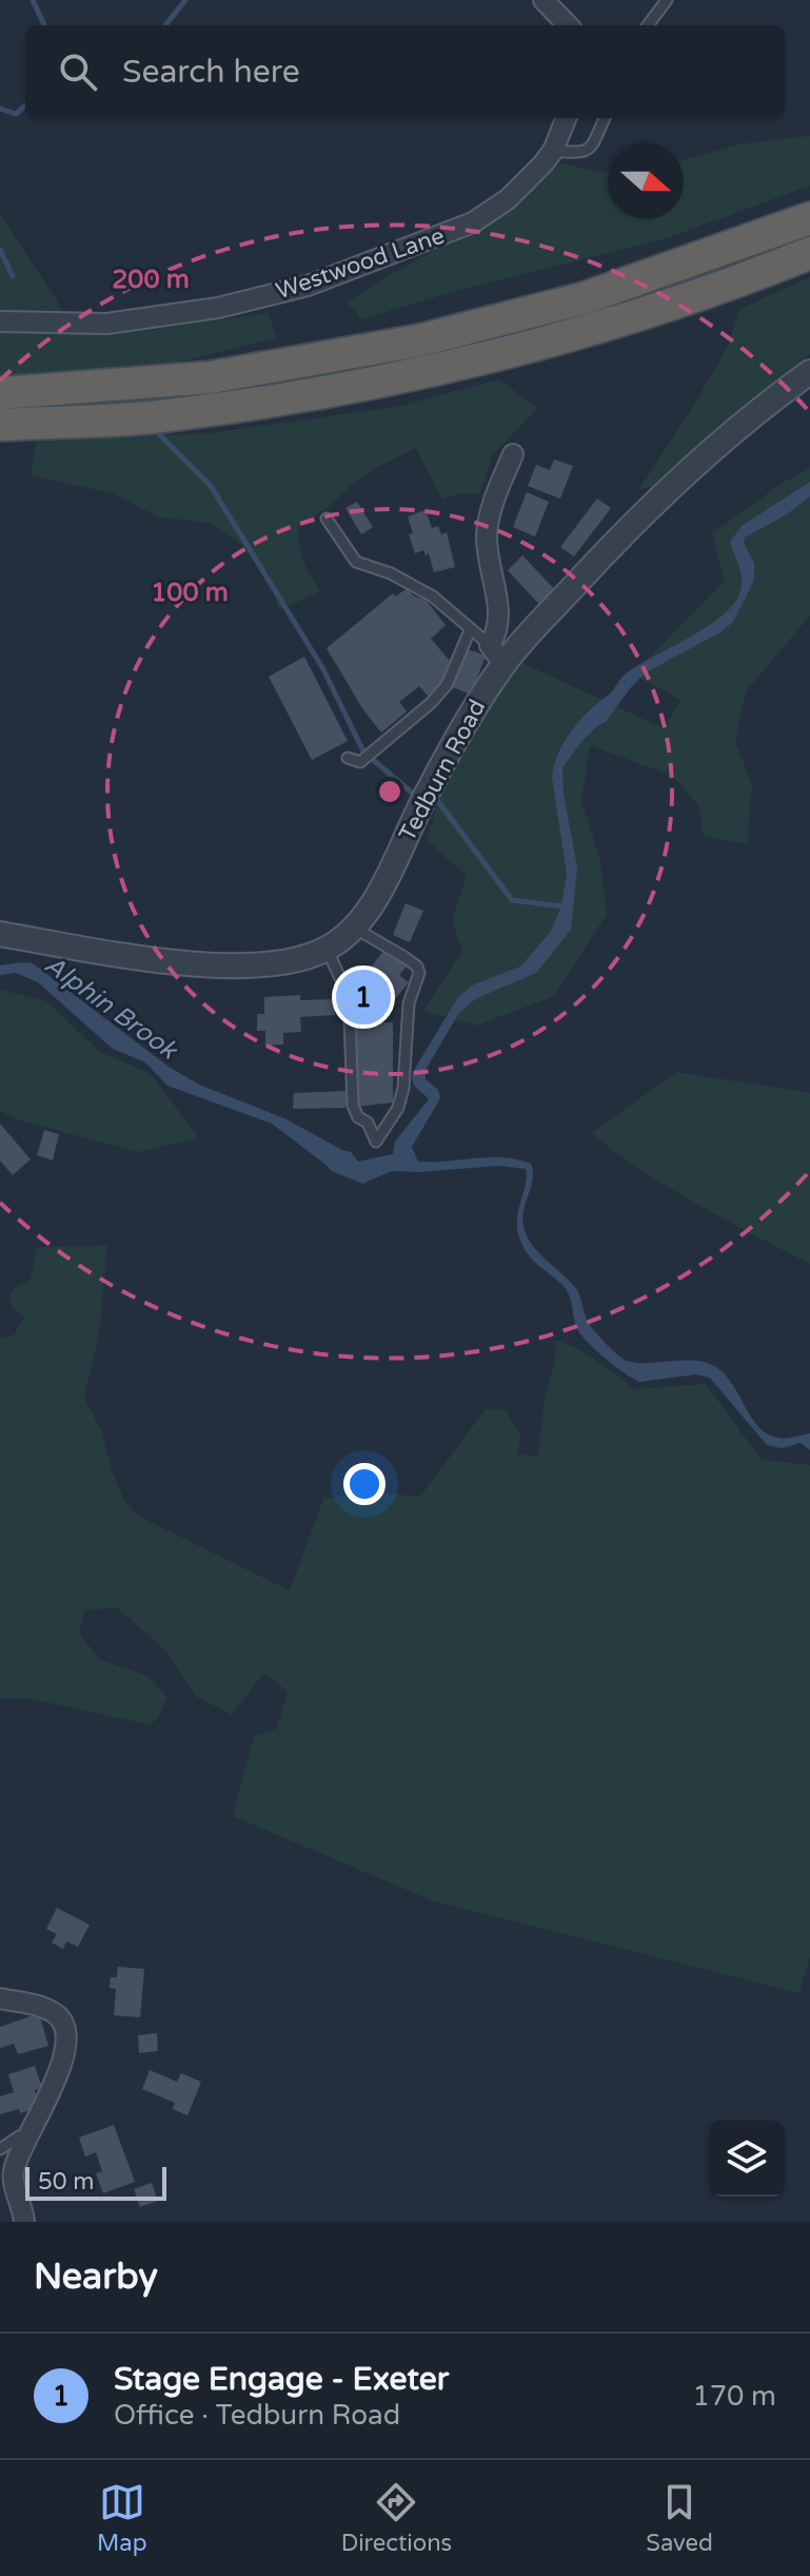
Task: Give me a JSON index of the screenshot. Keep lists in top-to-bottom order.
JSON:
{
  "streets": {
    "street": ["Westwood Lane", "Tedburn Road"]
  },
  "water": ["Alphin Brook"],
  "scale_bar": "50 m",
  "north": "right",
  "page": {
    "search": "Search here",
    "pins": "1",
    "scale": "50 m",
    "heading": "Nearby",
    "list": [
      {
        "mark": "1",
        "name": "Stage Engage - Exeter",
        "note": "Office · Tedburn Road",
        "value": "170 m"
      }
    ],
    "nav": ["Map", "Directions", "Saved"]
  },
  "rings": ["200 m", "100 m"]
}
